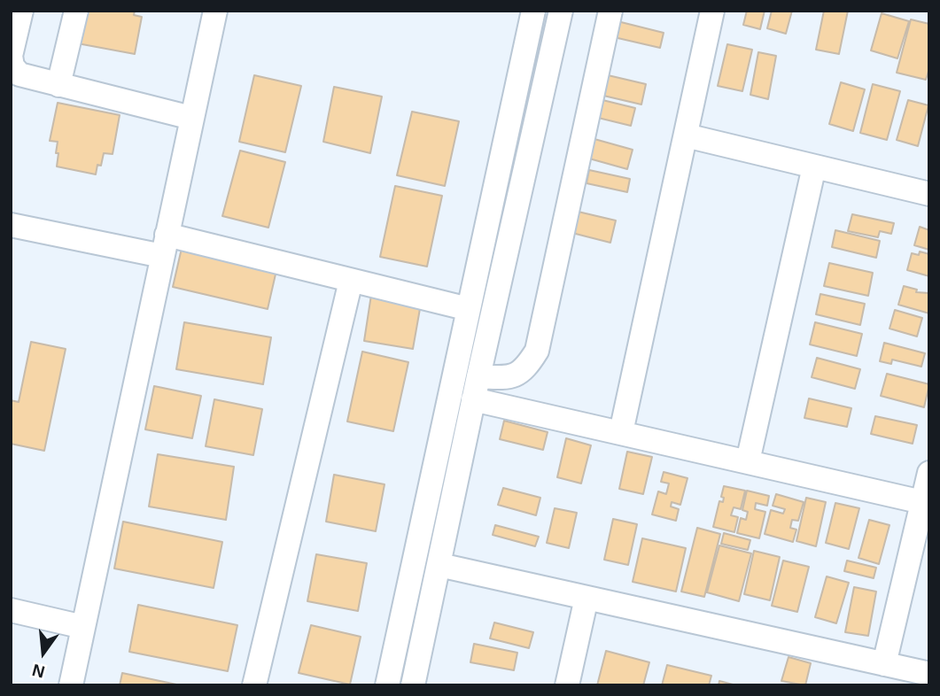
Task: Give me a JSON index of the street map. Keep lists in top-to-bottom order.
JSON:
{
  "north": "bottom"
}
